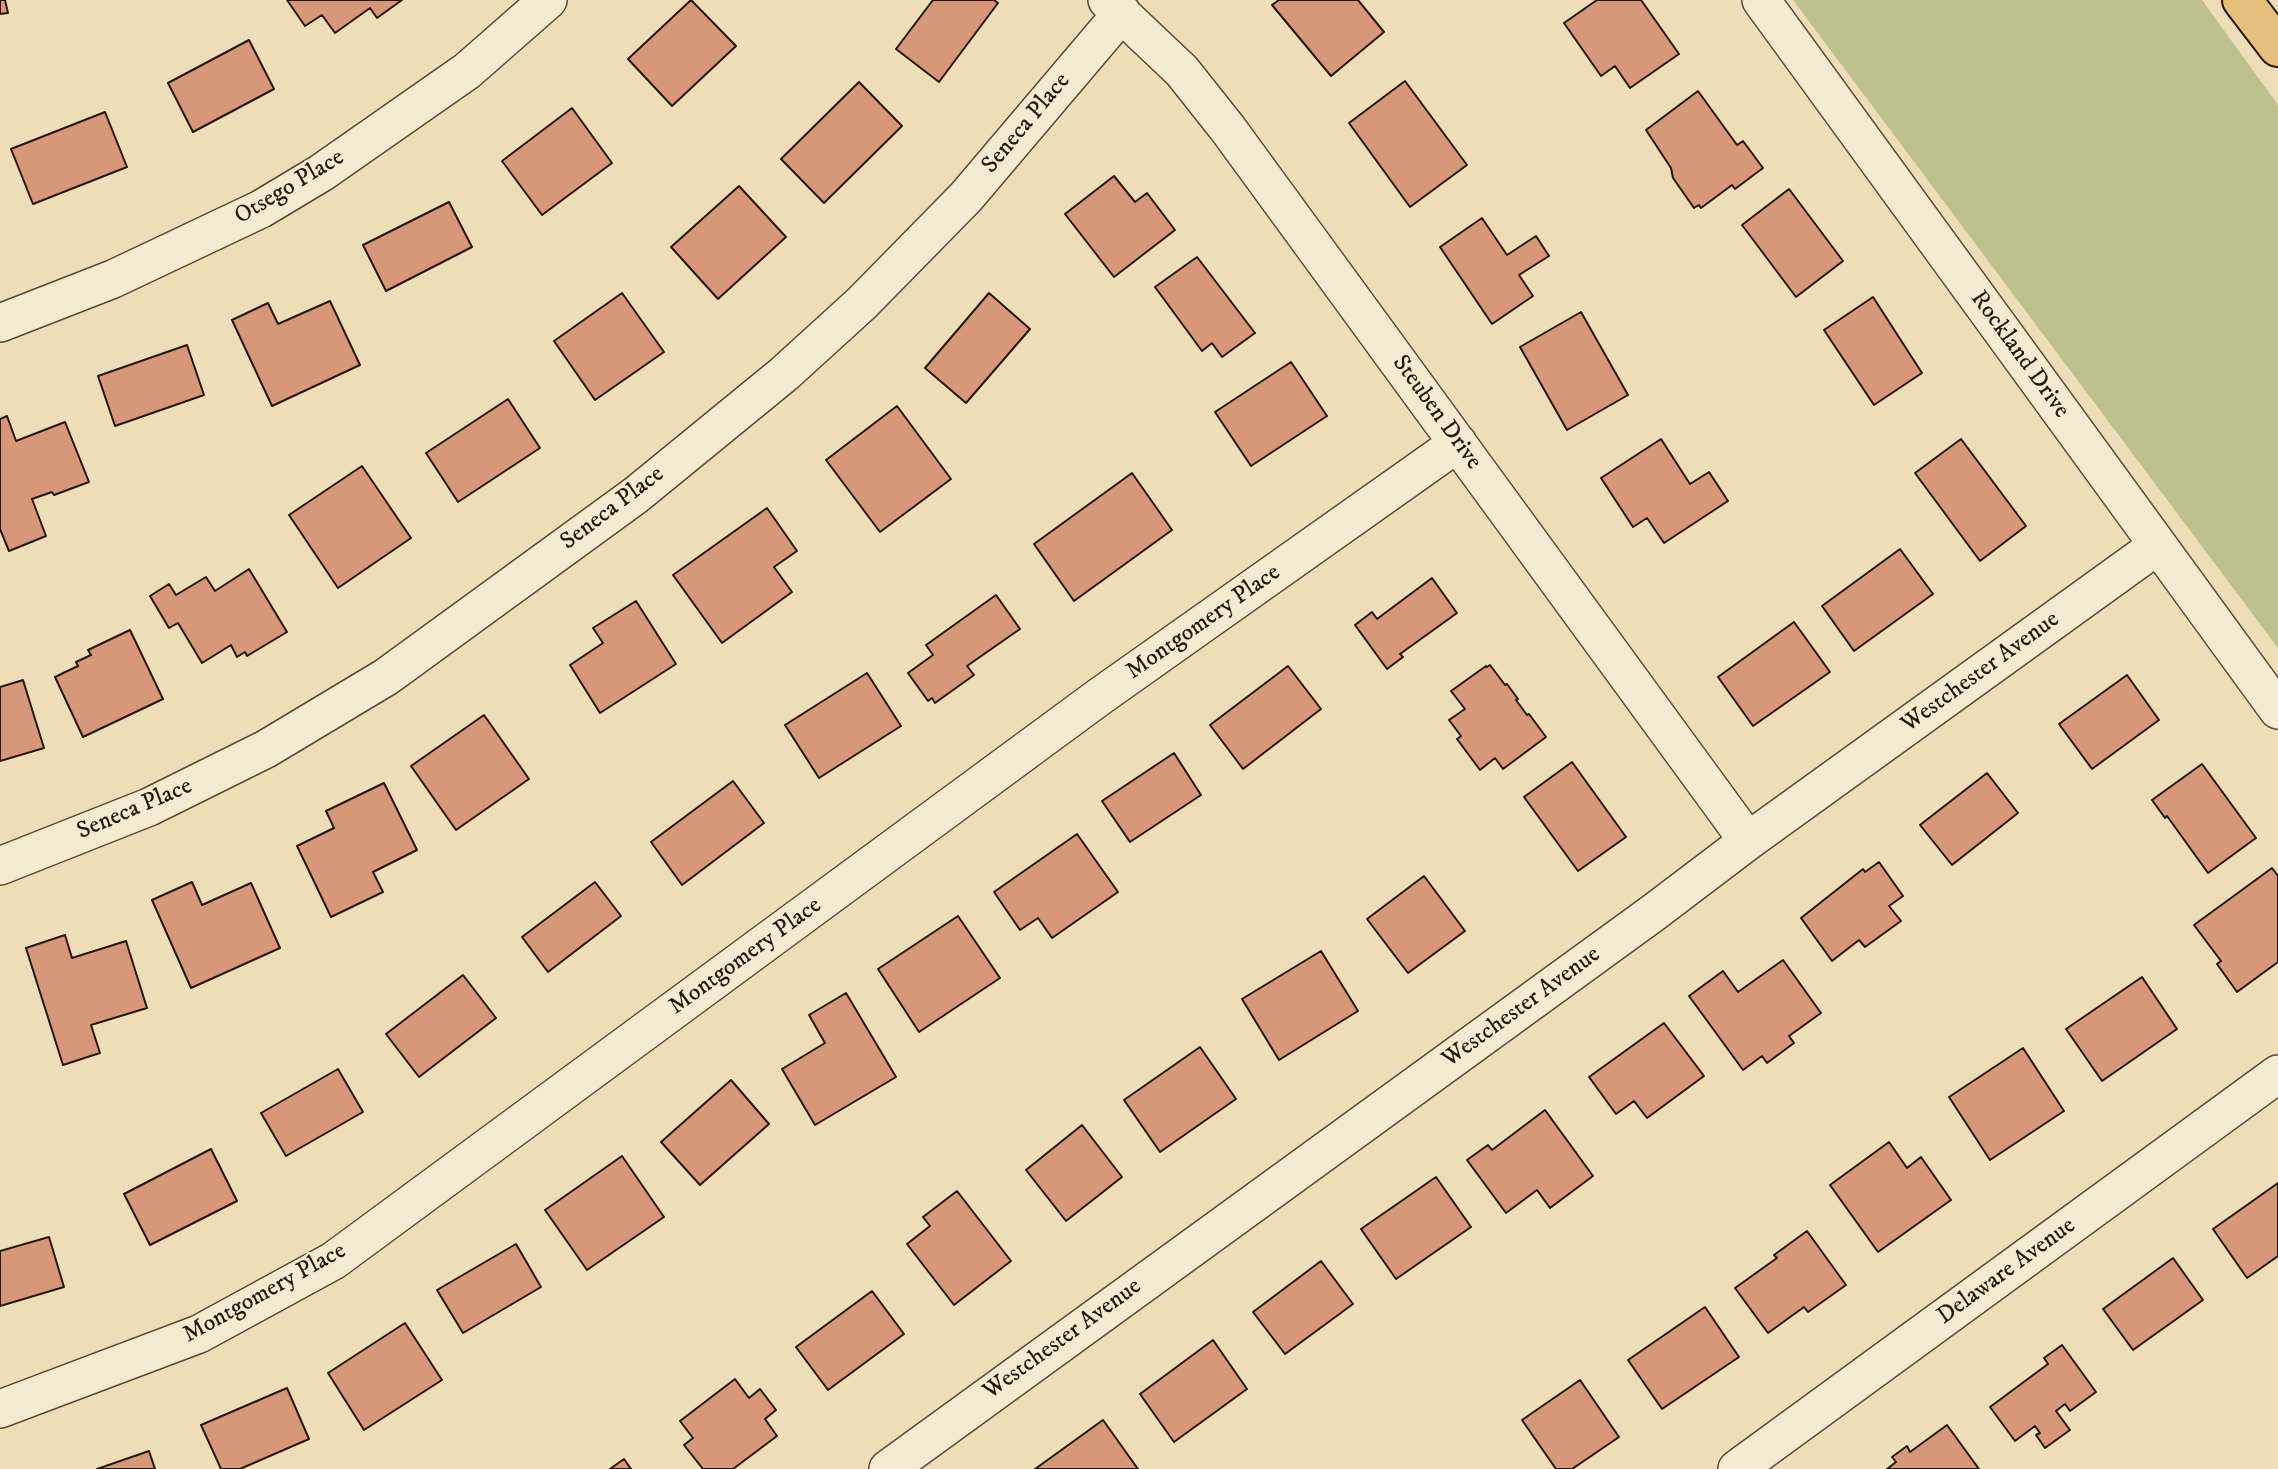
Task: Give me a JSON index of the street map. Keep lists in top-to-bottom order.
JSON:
{
  "streets": {
    "street": [
      "Seneca Place",
      "Otsego Place",
      "Rockland Drive",
      "Steuben Drive",
      "Montgomery Place",
      "Westchester Avenue",
      "Delaware Avenue"
    ]
  },
  "crossings": [
    ["Seneca Place", "Steuben Drive"],
    ["Rockland Drive", "Westchester Avenue"],
    ["Steuben Drive", "Montgomery Place"],
    ["Steuben Drive", "Westchester Avenue"]
  ]
}
